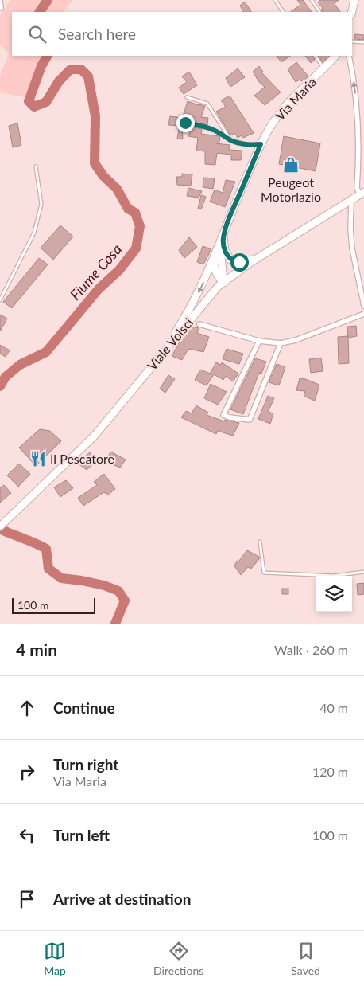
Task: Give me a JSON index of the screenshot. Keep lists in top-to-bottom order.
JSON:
{
  "streets": {
    "street": ["Via Maria", "Viale Volsci"]
  },
  "water": ["Fiume Cosa"],
  "places": {
    "shop": ["Peugeot Motorlazio"],
    "restaurant": ["Il Pescatore"]
  },
  "scale_bar": "100 m",
  "page": {
    "search": "Search here",
    "scale": "100 m",
    "heading": ["4 min", "Walk · 260 m"],
    "list": [
      ["Continue", "40 m"],
      ["Turn right", "Via Maria", "120 m"],
      ["Turn left", "100 m"],
      "Arrive at destination"
    ],
    "nav": ["Map", "Directions", "Saved"]
  }
}
